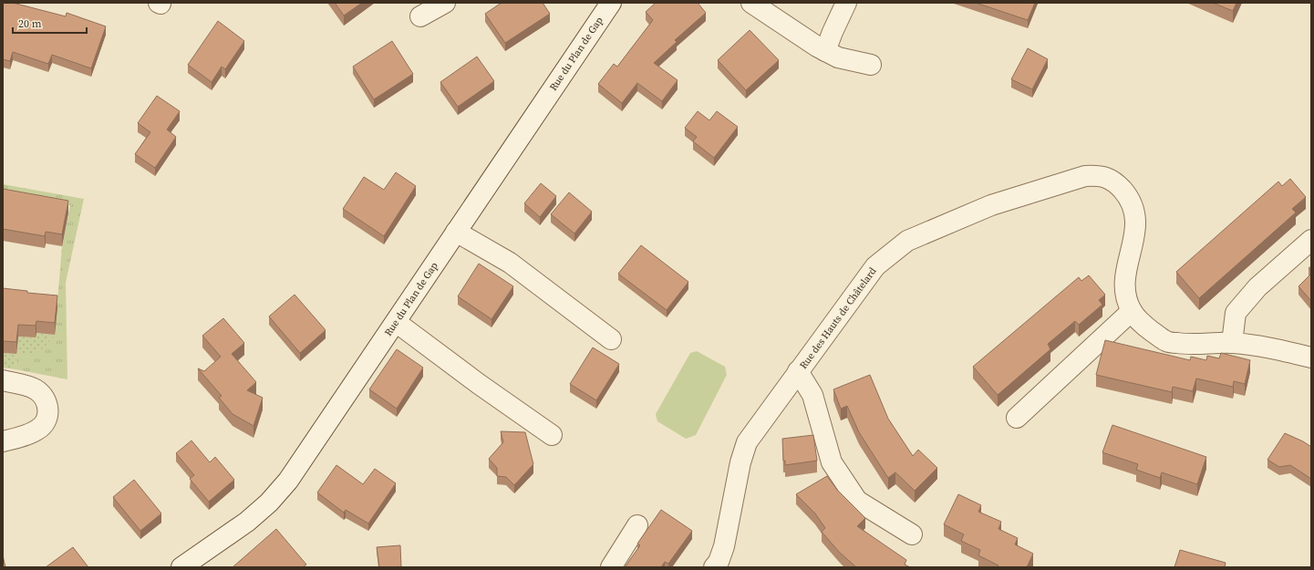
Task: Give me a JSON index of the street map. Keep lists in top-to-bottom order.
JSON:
{
  "streets": {
    "street": ["Rue du Plan de Gap", "Rue des Hauts de Châtelard"]
  },
  "scale_bar": "20 m"
}
